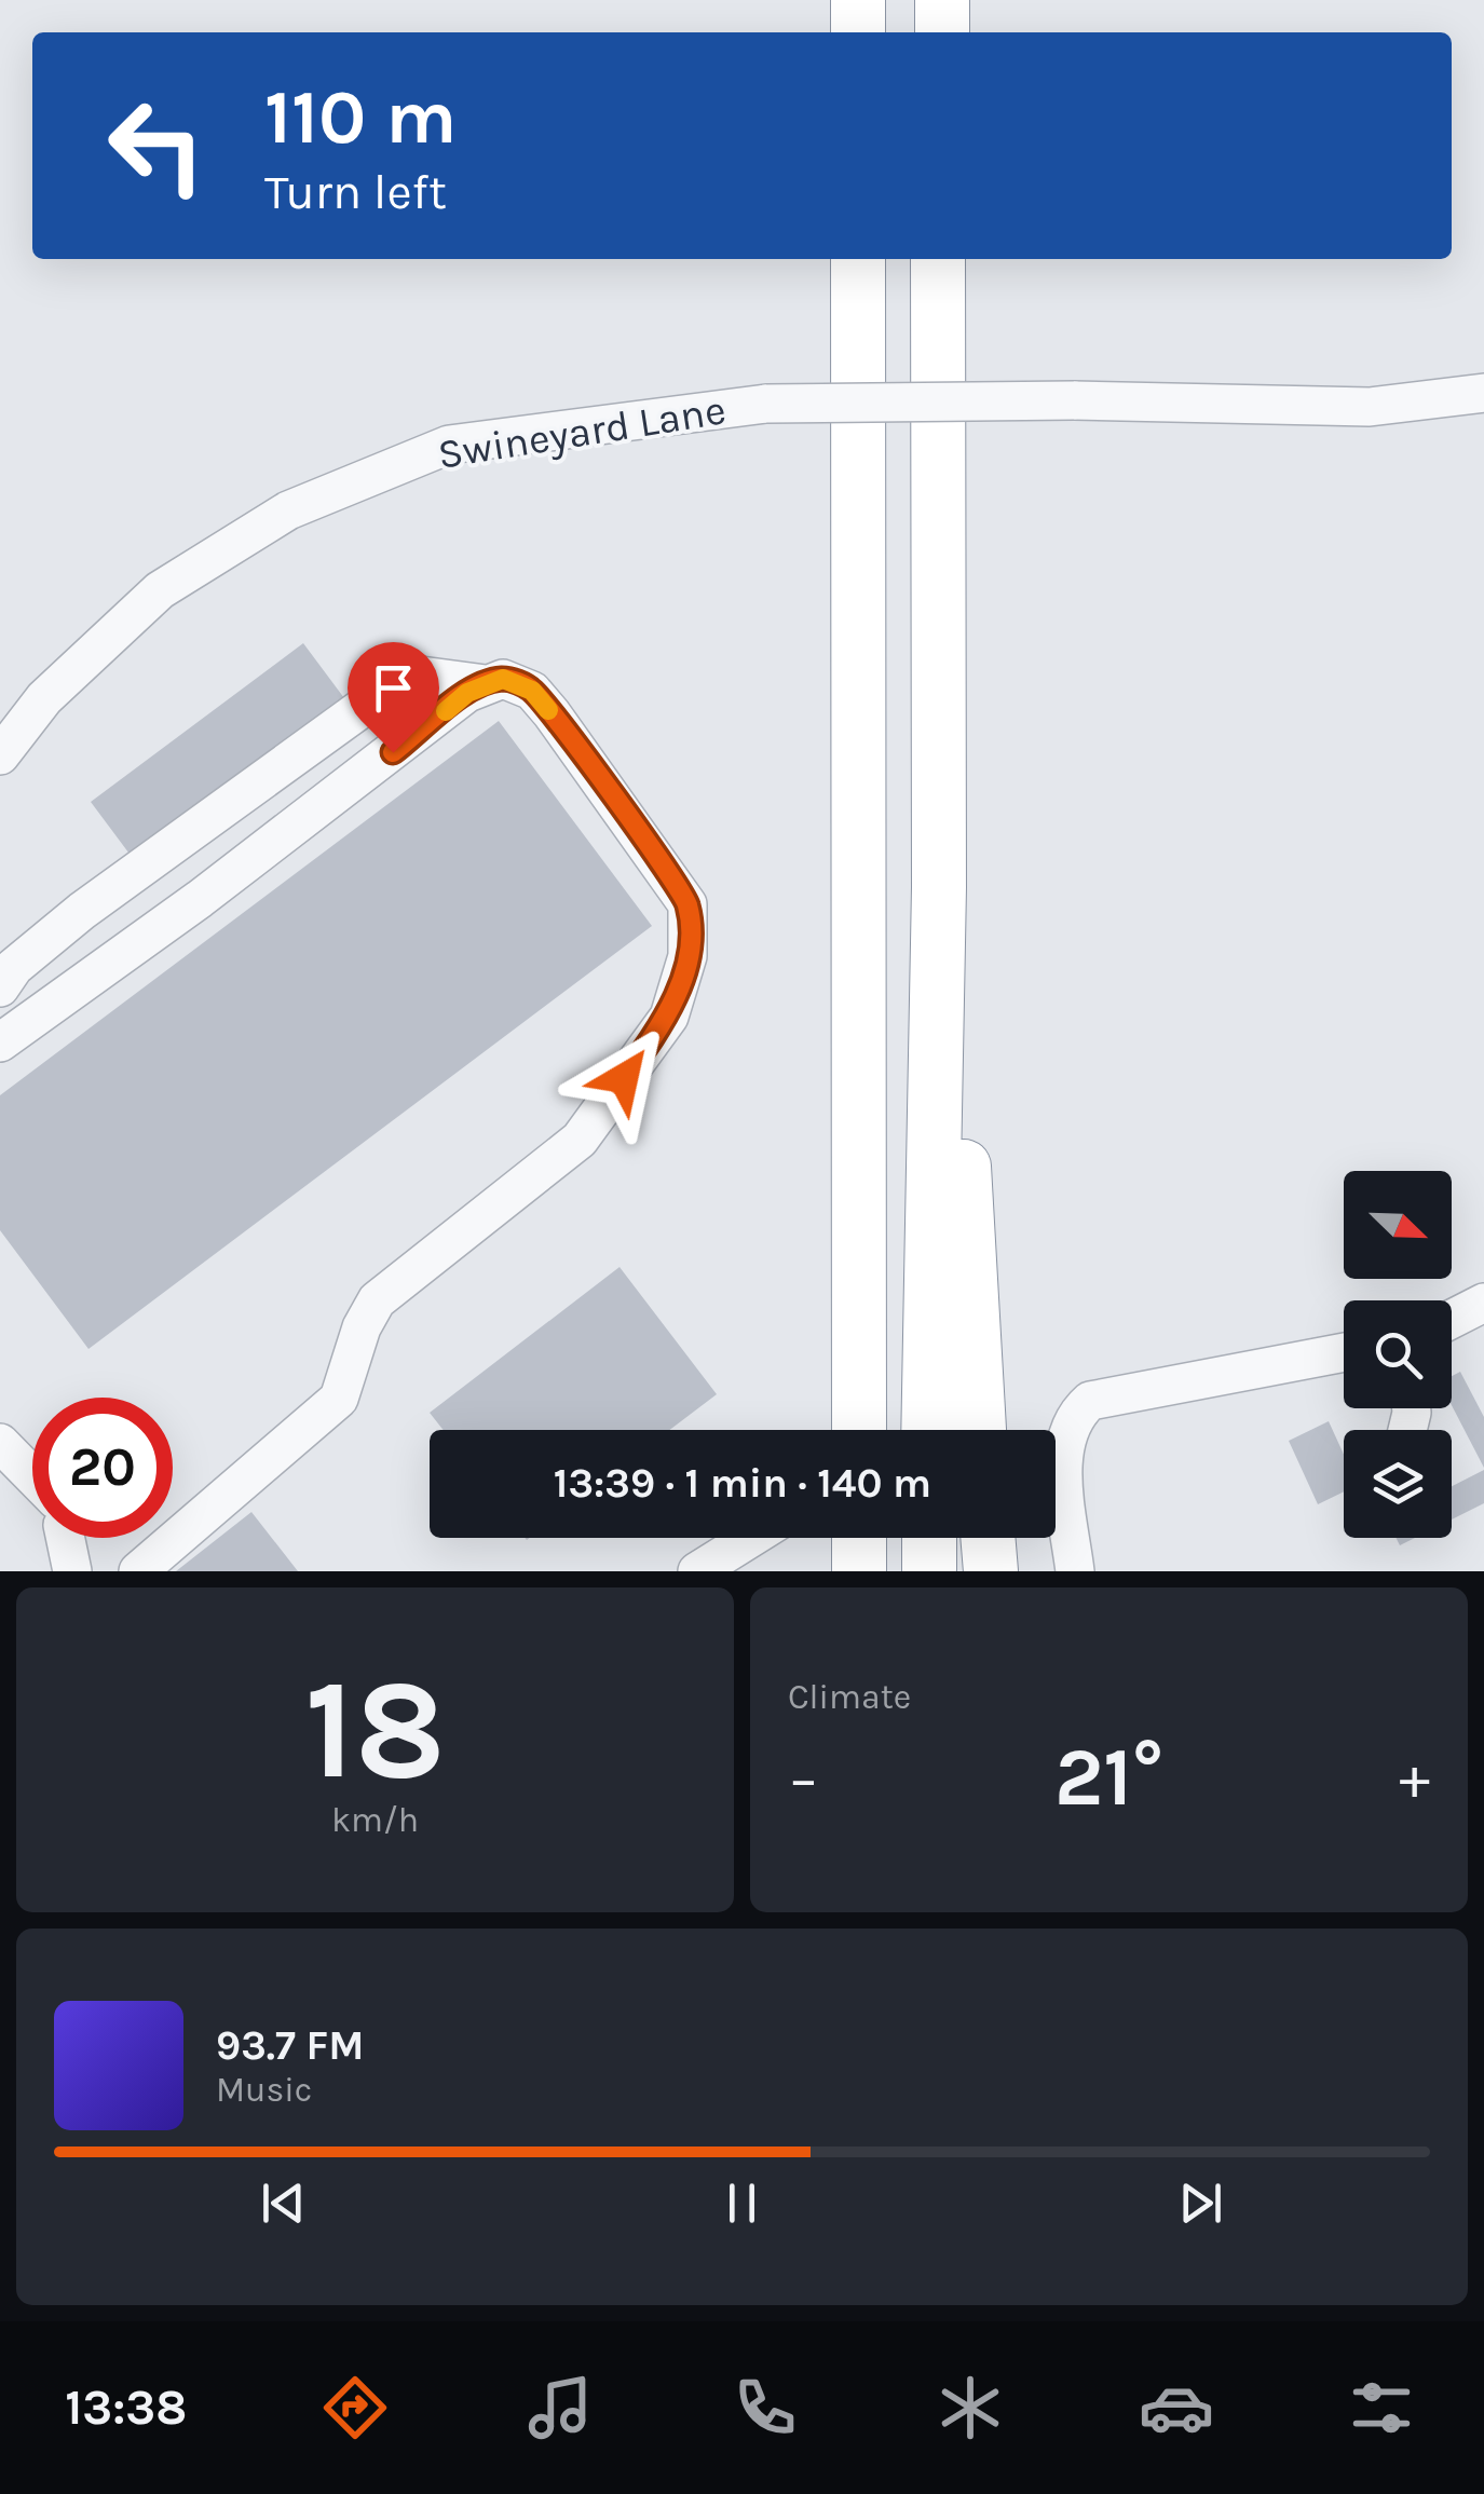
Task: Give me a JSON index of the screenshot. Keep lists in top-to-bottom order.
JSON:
{
  "streets": {
    "street": ["Swineyard Lane"]
  },
  "north": "bottom right",
  "page": {
    "turn": ["110 m", "Turn left"],
    "limit": "20",
    "trip": "13:39 · 1 min · 140 m",
    "tile": [
      ["18", "km/h"],
      "Climate"
    ],
    "heat": ["−", "21°", "+"],
    "song": ["93.7 FM", "Music"],
    "tabs": "13:38"
  }
}
